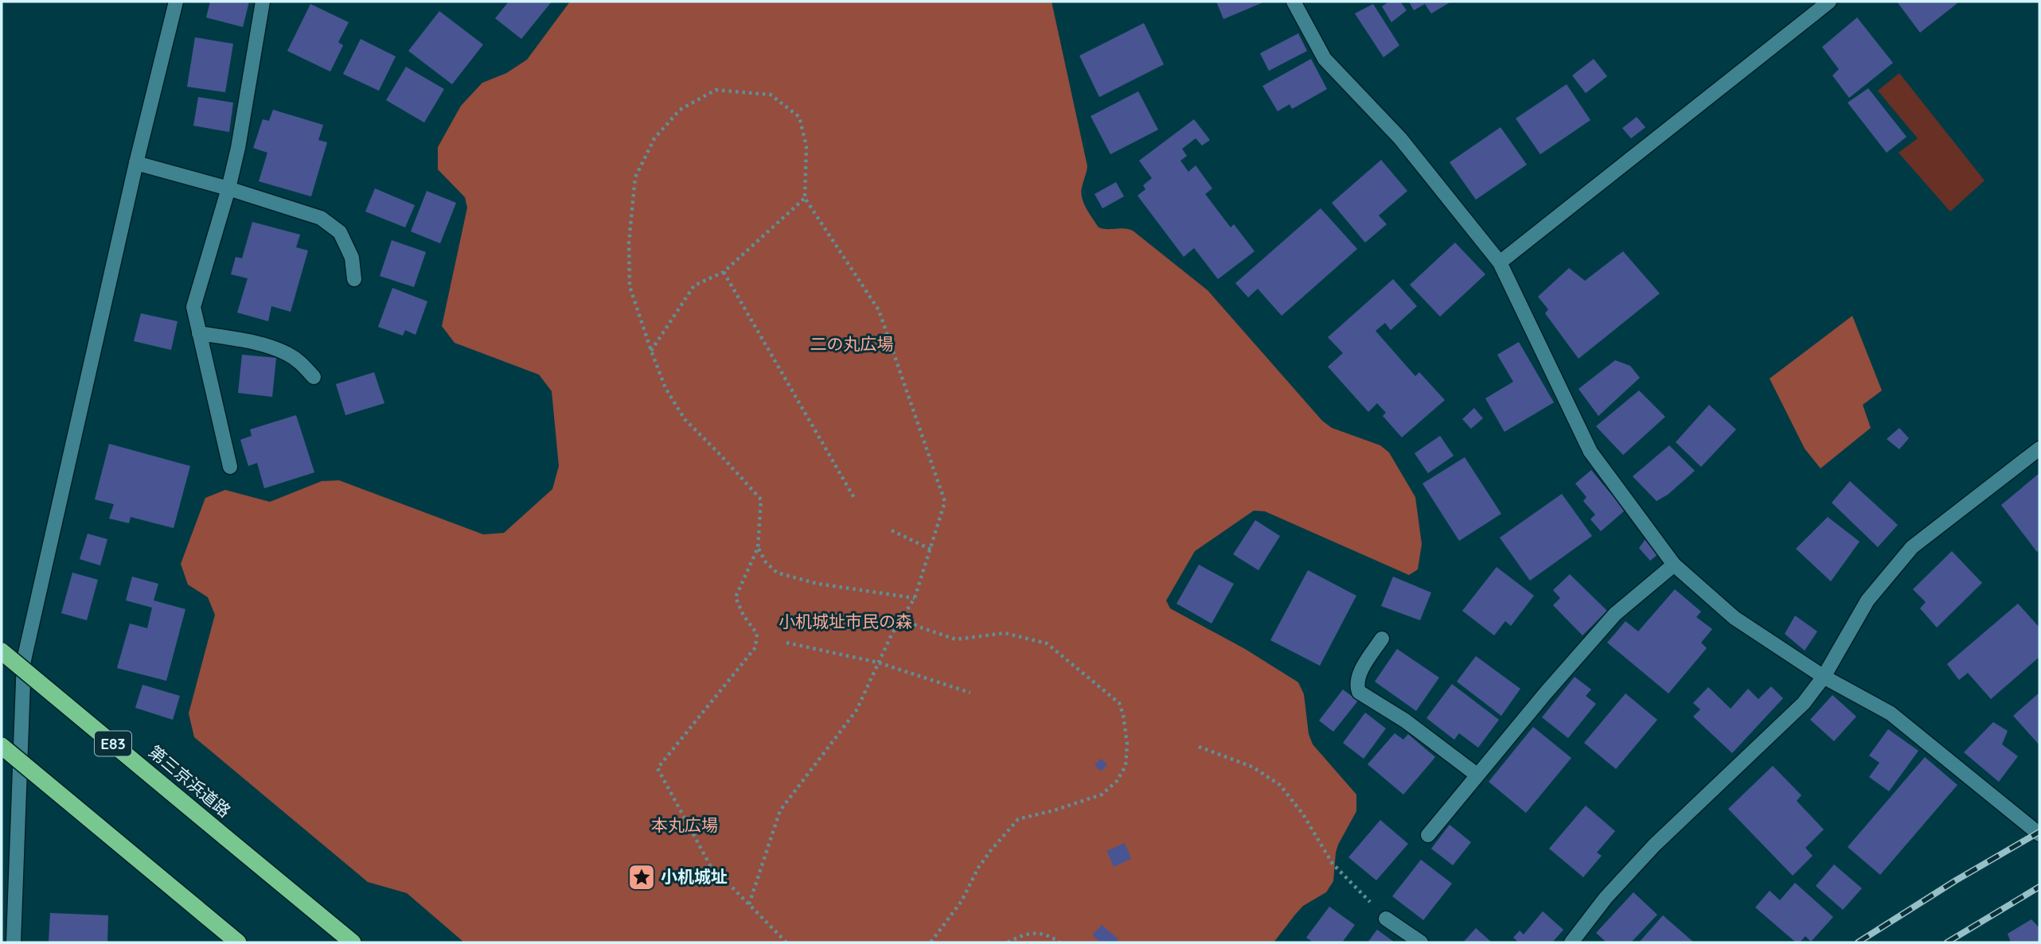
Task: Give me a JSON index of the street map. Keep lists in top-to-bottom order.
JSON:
{
  "streets": {
    "highway": ["E83", "第三京浜道路"]
  },
  "parks": ["二の丸広場", "小机城址市民の森", "本丸広場"],
  "places": {
    "place": ["小机城址"]
  }
}
